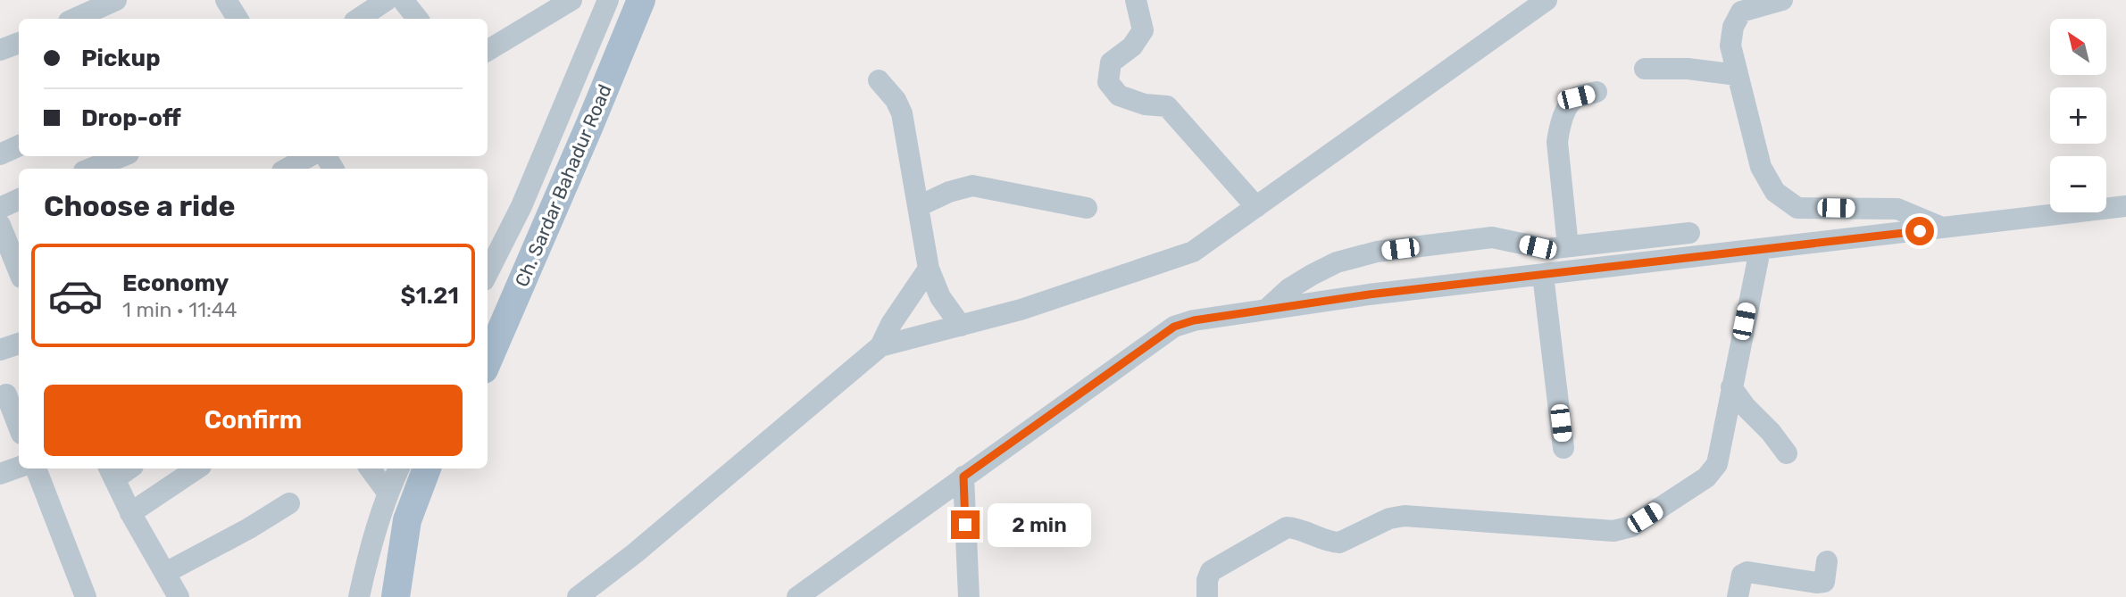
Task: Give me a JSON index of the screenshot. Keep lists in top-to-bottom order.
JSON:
{
  "streets": {
    "main road": ["Ch. Sardar Bahadur Road"]
  },
  "north": "top left",
  "page": {
    "map_buttons": ["+", "−"],
    "banner": ["Pickup", "Drop-off"],
    "heading": "Choose a ride",
    "list": [
      {
        "name": "Economy",
        "note": "1 min · 11:44",
        "value": "$1.21"
      }
    ],
    "buttons": "Confirm",
    "bubble": "2 min"
  }
}
